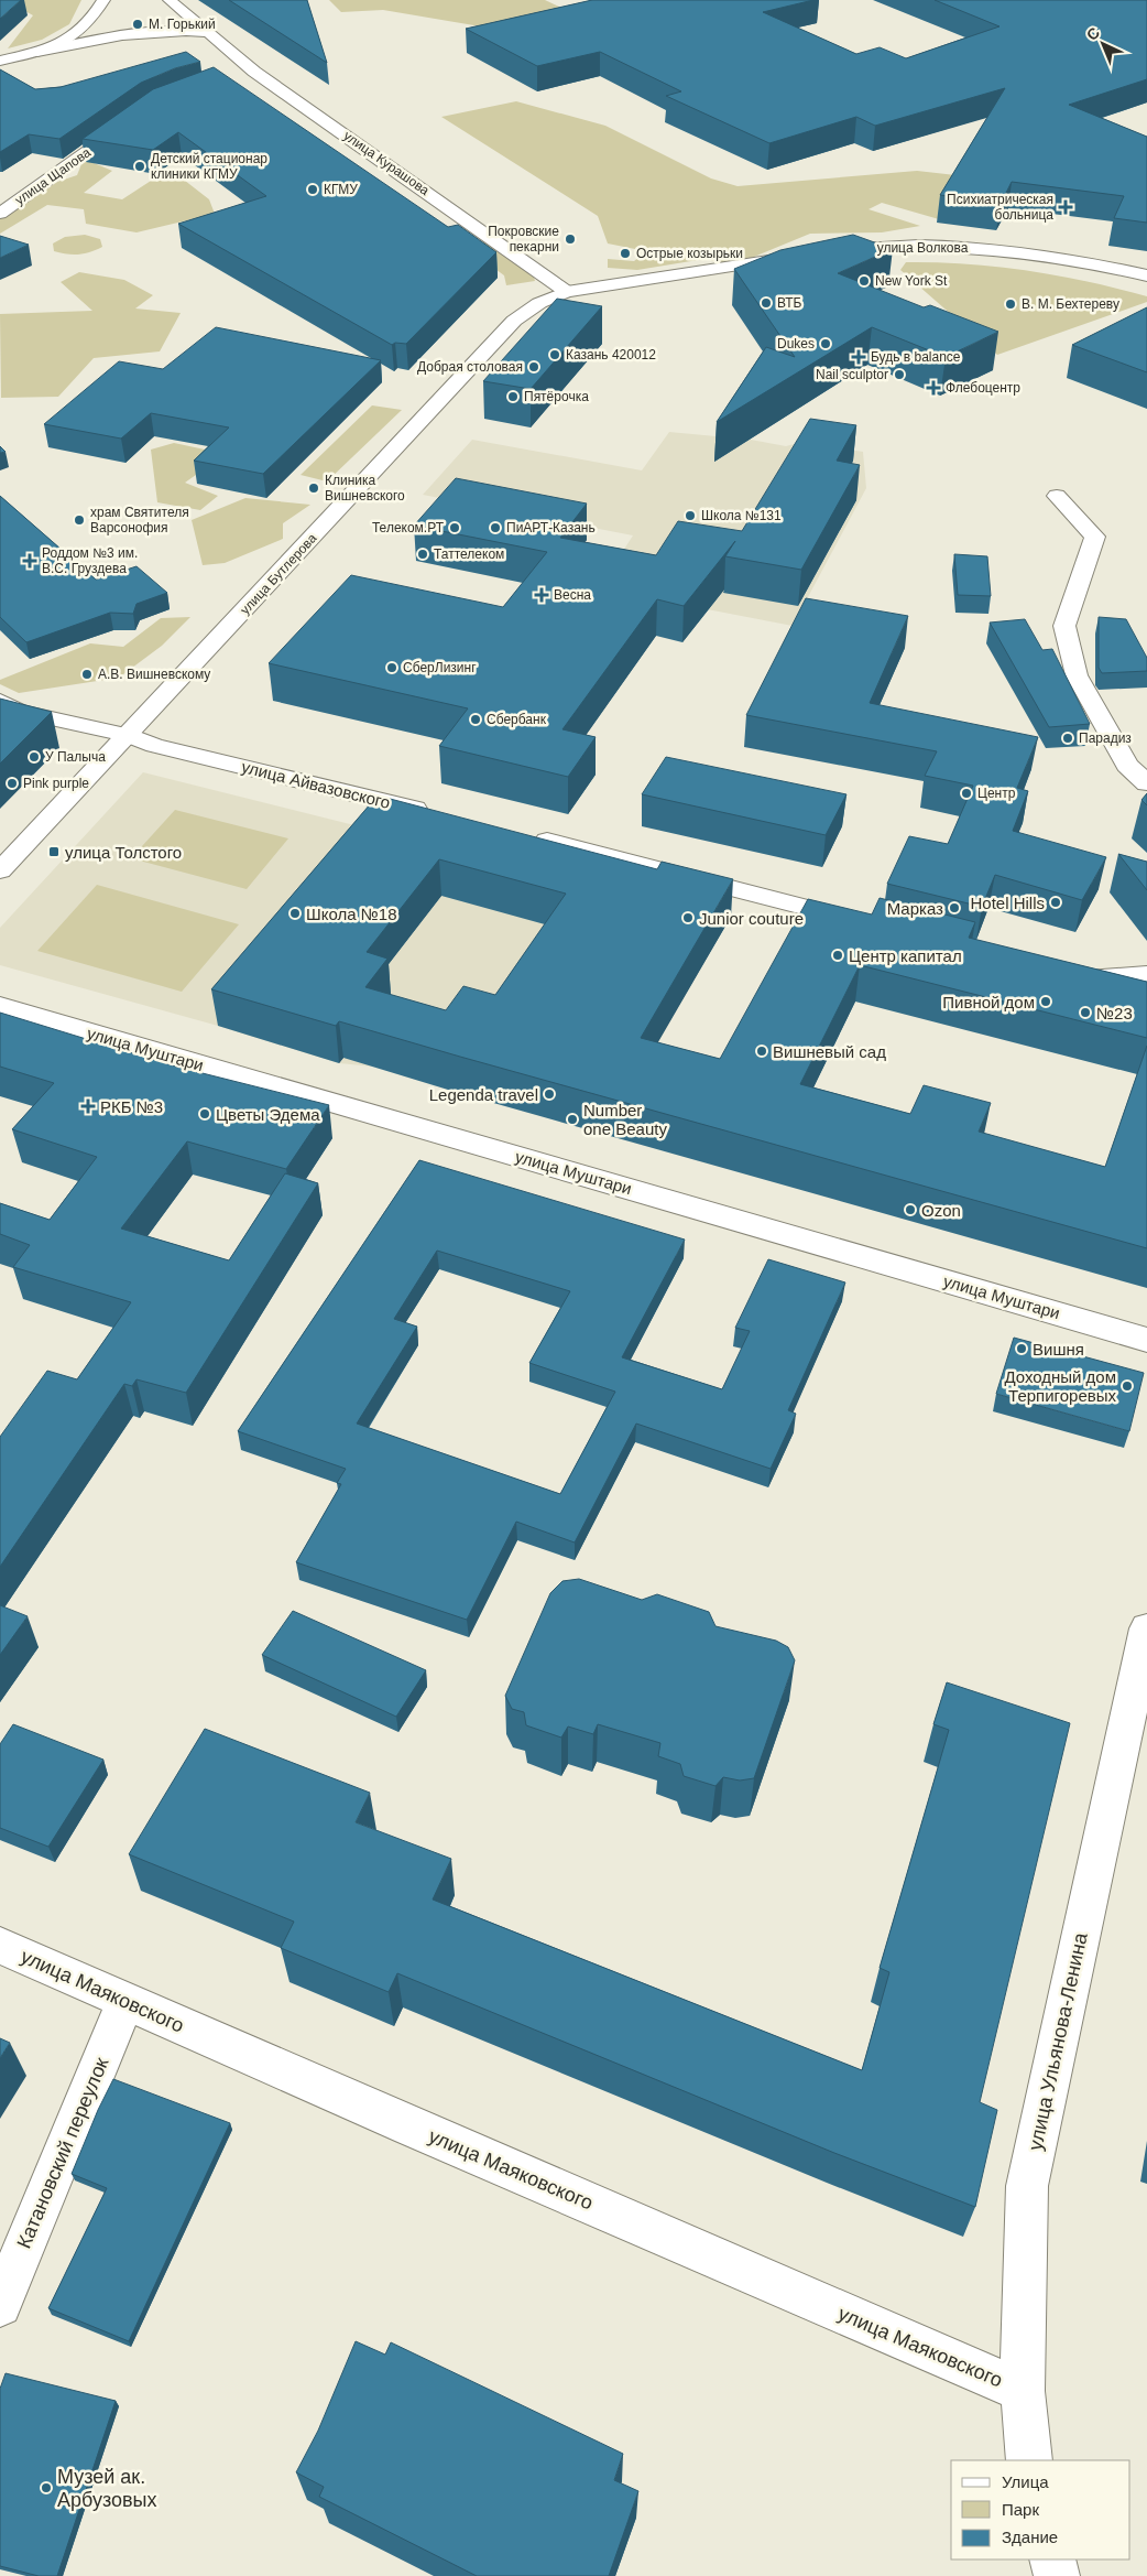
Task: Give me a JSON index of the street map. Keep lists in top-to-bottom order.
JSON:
{
  "streets": {
    "street": [
      "улица Курашова",
      "улица Щапова",
      "улица Волкова",
      "улица Бутлерова",
      "улица Айвазовского",
      "улица Муштари",
      "улица Маяковского",
      "улица Ульянова-Ленина",
      "Катановский переулок"
    ]
  },
  "crossings": [
    ["улица Курашова", "улица Бутлерова"],
    ["улица Бутлерова", "улица Айвазовского"],
    ["улица Маяковского", "улица Ульянова-Ленина"],
    ["улица Маяковского", "Катановский переулок"]
  ],
  "places": {
    "other": [
      "М. Горький",
      "Детский стационар клиники КГМУ",
      "КГМУ",
      "Покровские пекарни",
      "Острые козырьки",
      "New York St",
      "ВТБ",
      "В. М. Бехтереву",
      "Dukes",
      "Казань 420012",
      "Добрая столовая",
      "Nail sculptor",
      "Пятёрочка",
      "Клиника Вишневского",
      "Школа №131",
      "храм Святителя Варсонофия",
      "Телеком.РТ",
      "ПиАРТ-Казань",
      "Таттелеком",
      "СберЛизинг",
      "А.В. Вишневскому",
      "Сбербанк",
      "Парадиз",
      "У Палыча",
      "Pink purple",
      "Центр",
      "Hotel Hills",
      "Марказ",
      "Школа №18",
      "Junior couture",
      "Центр капитал",
      "Пивной дом",
      "№23",
      "Вишневый сад",
      "Legenda travel",
      "Цветы Эдема",
      "Number one Beauty",
      "Ozon",
      "Вишня",
      "Доходный дом Терпигоревых",
      "Музей ак. Арбузовых"
    ],
    "health": [
      "Психиатрическая больница",
      "Будь в balance",
      "Флебоцентр",
      "Роддом №3 им. В.С. Груздева",
      "Весна",
      "РКБ №3"
    ],
    "transit": ["улица Толстого"]
  },
  "legend": ["Улица", "Парк", "Здание"],
  "north": "top left"
}
